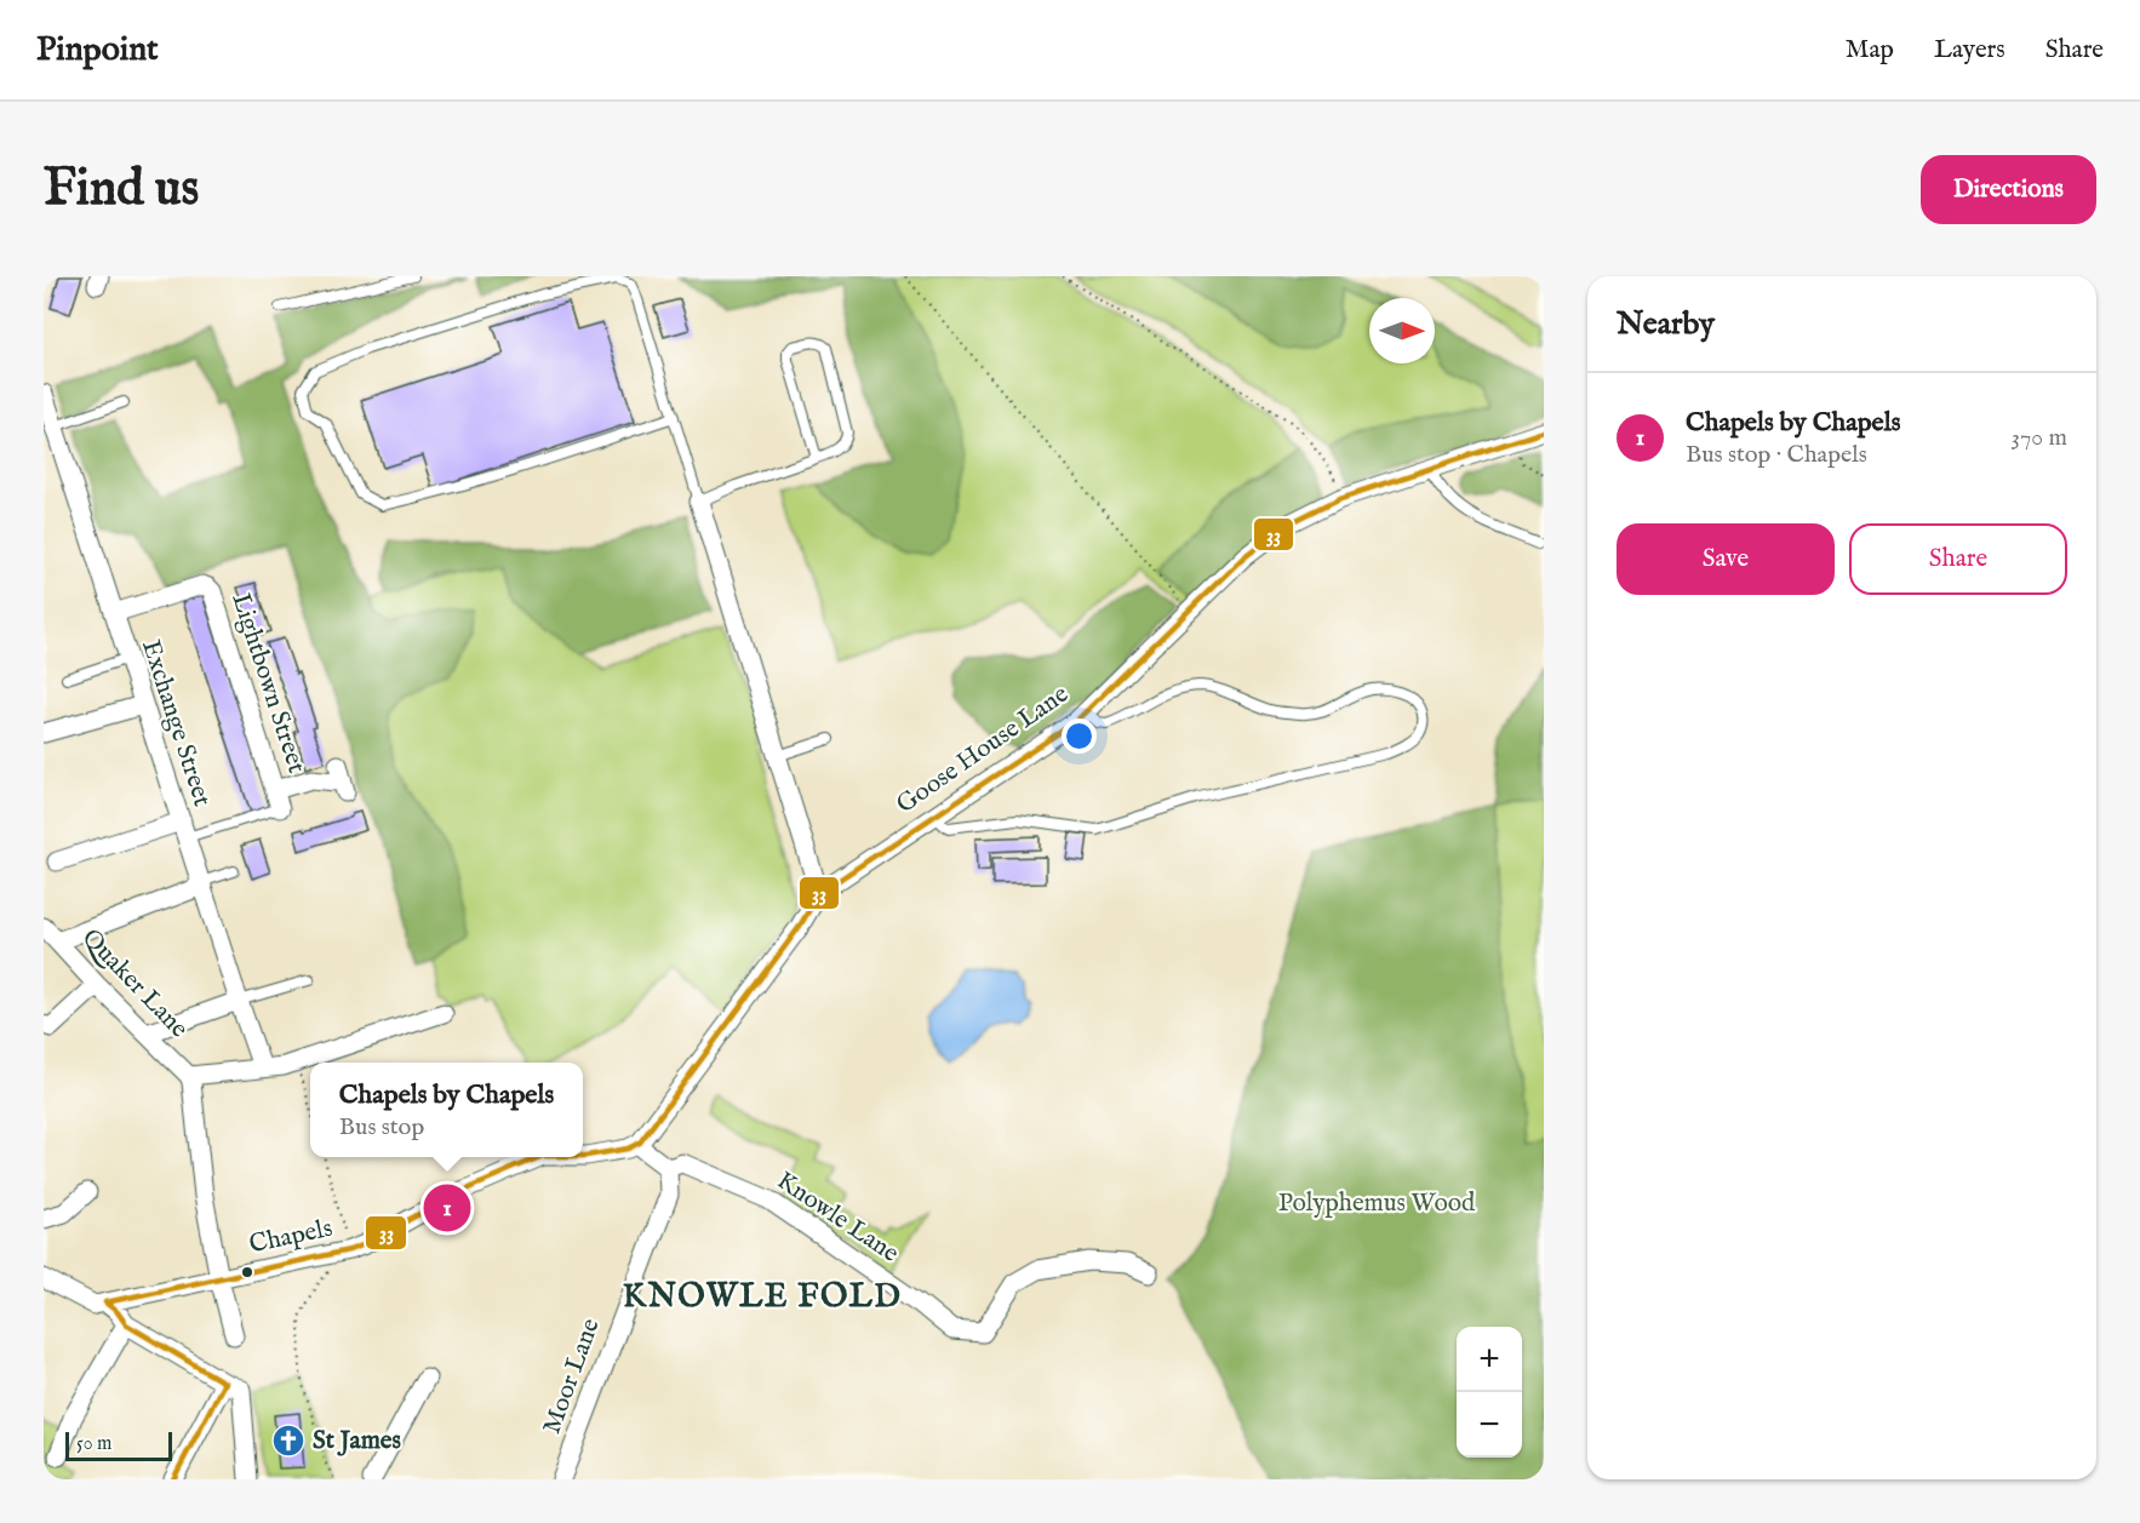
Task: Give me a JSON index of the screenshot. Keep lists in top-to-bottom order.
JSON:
{
  "streets": {
    "street": [
      "Lightbown Street",
      "Exchange Street",
      "Goose House Lane",
      "Quaker Lane",
      "Knowle Lane",
      "Chapels",
      "Moor Lane"
    ]
  },
  "crossings": [
    ["Lightbown Street", "Exchange Street"],
    ["Goose House Lane", "Chapels"],
    ["Knowle Lane", "Moor Lane"]
  ],
  "districts": ["KNOWLE FOLD"],
  "parks": ["Polyphemus Wood"],
  "places": {
    "church": ["St James"]
  },
  "lines": ["transit line 33"],
  "scale_bar": "50 m",
  "north": "right",
  "page": {
    "header": "Pinpoint",
    "nav": ["Map", "Layers", "Share"],
    "buttons": [
      "Directions",
      ["Save", "Share"]
    ],
    "title": "Find us",
    "heading": "Nearby",
    "list": [
      {
        "mark": "1",
        "name": "Chapels by Chapels",
        "note": "Bus stop · Chapels",
        "value": "370 m"
      }
    ],
    "popup": ["Chapels by Chapels", "Bus stop"],
    "pins": "1",
    "map_buttons": ["+", "−"],
    "scale": "50 m"
  }
}
